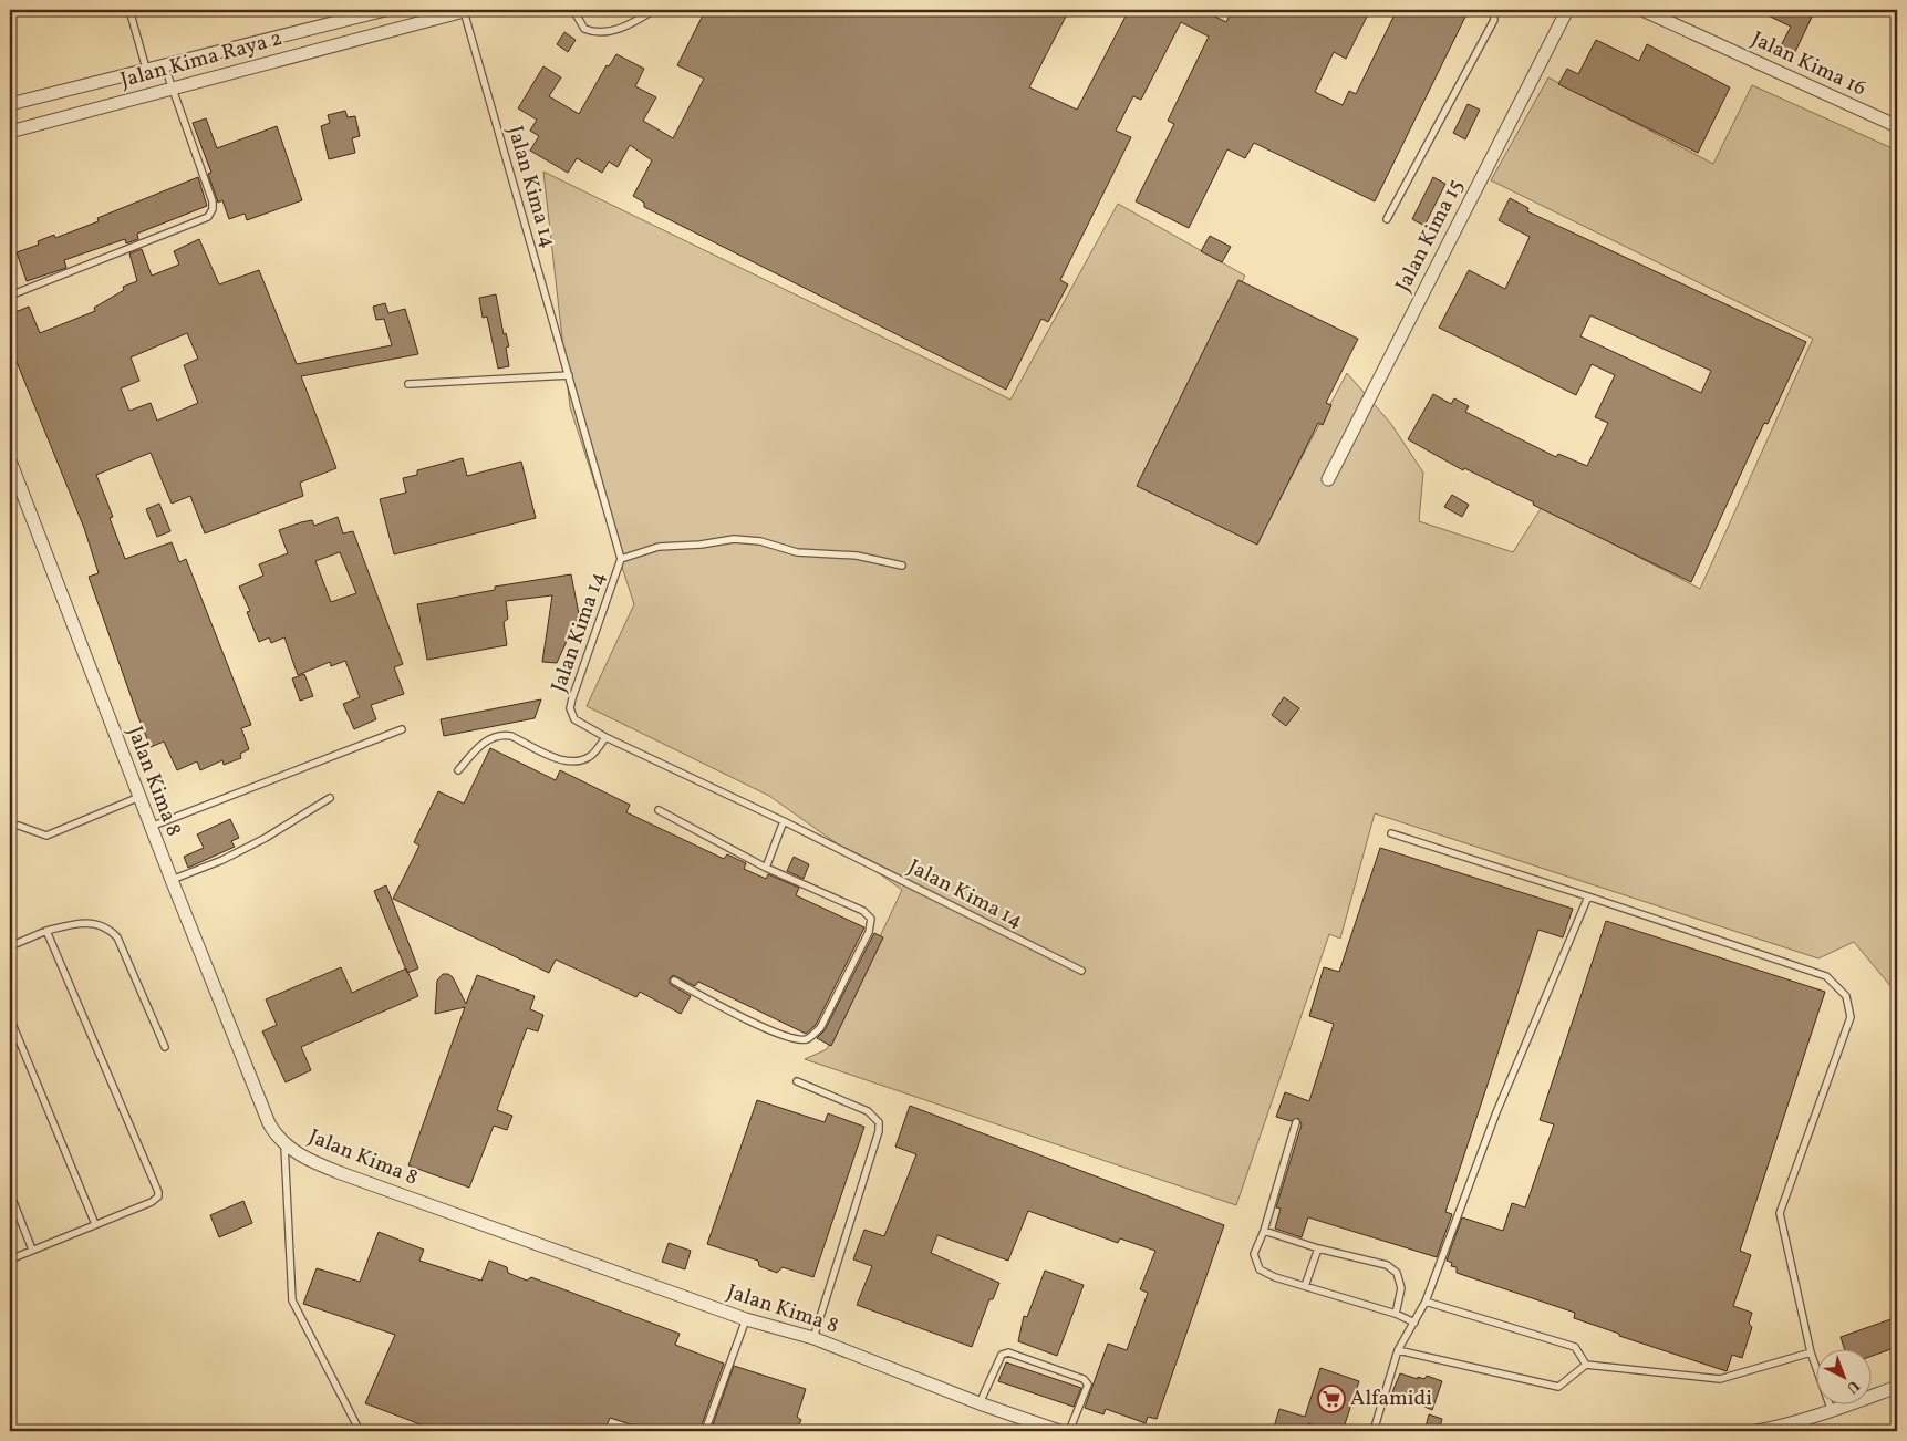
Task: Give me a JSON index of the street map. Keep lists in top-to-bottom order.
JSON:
{
  "streets": {
    "street": [
      "Jalan Kima Raya 2",
      "Jalan Kima 16",
      "Jalan Kima 15",
      "Jalan Kima 8"
    ],
    "lane": ["Jalan Kima 14"]
  },
  "crossings": [
    ["Jalan Kima Raya 2", "Jalan Kima 14"]
  ],
  "places": {
    "supermarket": ["Alfamidi"]
  },
  "north": "bottom right"
}
